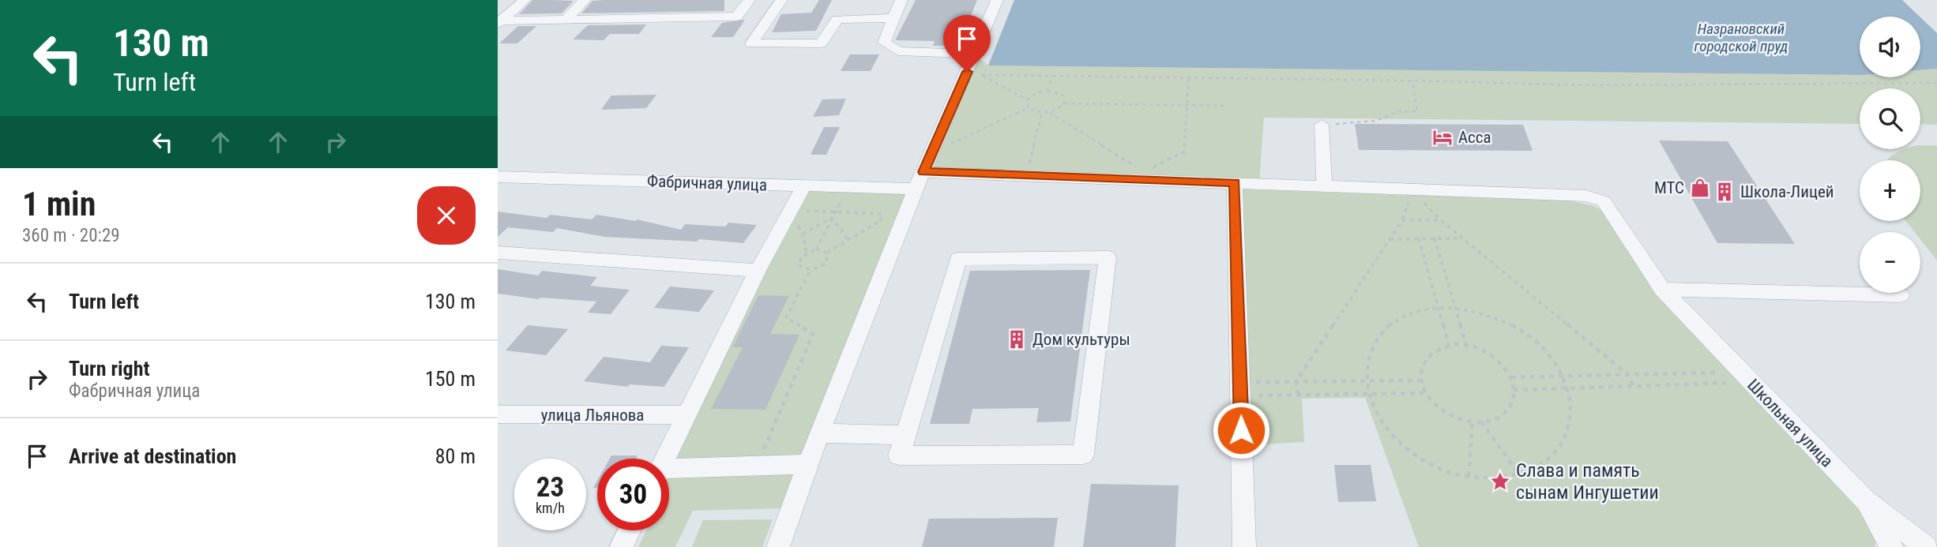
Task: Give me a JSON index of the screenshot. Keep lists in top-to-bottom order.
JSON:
{
  "streets": {
    "street": ["Фабричная улица", "улица Льянова", "Школьная улица"]
  },
  "crossings": [
    ["Фабричная улица", "Школьная улица"]
  ],
  "water": ["Назрановский городской пруд"],
  "places": {
    "hotel": ["Асса"],
    "shop": ["МТС"],
    "building": ["Школа-Лицей", "Дом культуры"],
    "place": ["Слава и память сынам Ингушетии"]
  },
  "page": {
    "turn": ["130 m", "Turn left"],
    "map_buttons": ["+", "−"],
    "heading": ["1 min", "360 m · 20:29"],
    "list": [
      {
        "name": "Turn left",
        "value": "130 m"
      },
      {
        "name": "Turn right",
        "note": "Фабричная улица",
        "value": "150 m"
      },
      {
        "name": "Arrive at destination",
        "value": "80 m"
      }
    ],
    "speed": "23 km/h",
    "limit": "30"
  }
}
